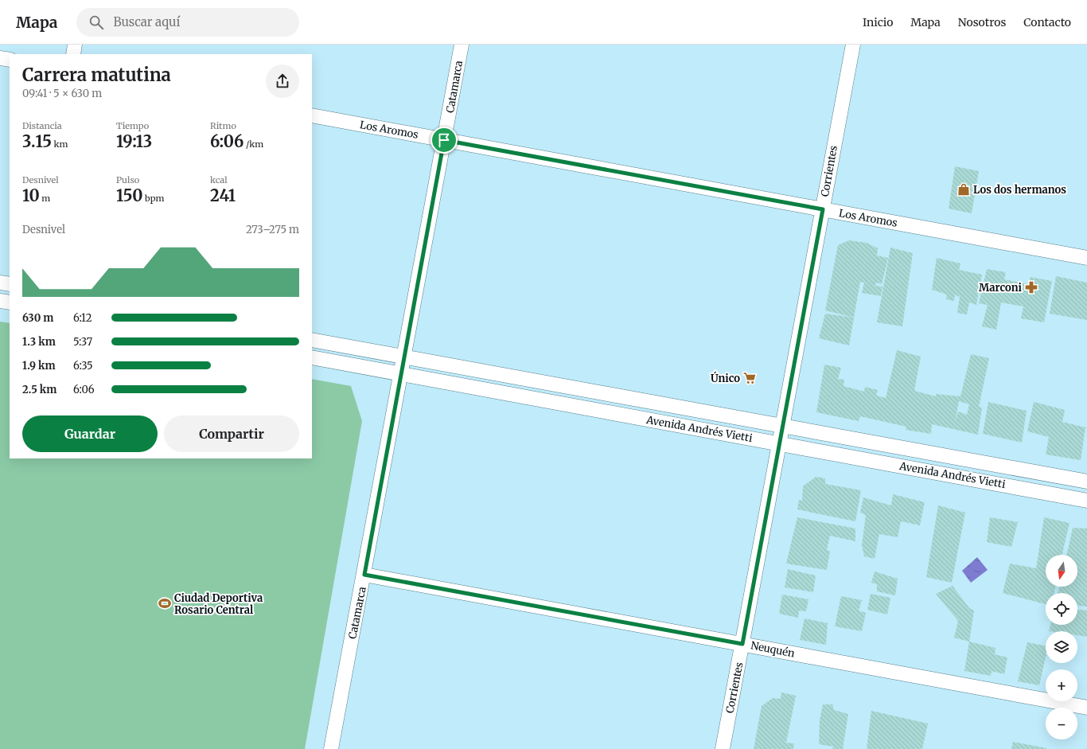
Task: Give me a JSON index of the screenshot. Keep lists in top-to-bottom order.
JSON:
{
  "streets": {
    "street": [
      "Catamarca",
      "Los Aromos",
      "Corrientes",
      "Avenida Andrés Vietti",
      "Neuquén"
    ]
  },
  "crossings": [
    ["Catamarca", "Los Aromos"],
    ["Catamarca", "Avenida Andrés Vietti"],
    ["Catamarca", "Neuquén"],
    ["Los Aromos", "Corrientes"],
    ["Corrientes", "Avenida Andrés Vietti"],
    ["Corrientes", "Neuquén"]
  ],
  "places": {
    "shop": ["Los dos hermanos"],
    "pharmacy": ["Marconi"],
    "supermarket": ["Único"],
    "sports": ["Ciudad Deportiva Rosario Central"]
  },
  "north": "bottom",
  "page": {
    "header": "Mapa",
    "search": "Buscar aquí",
    "nav": [
      "Inicio",
      "Mapa",
      "Nosotros",
      "Contacto"
    ],
    "heading": ["Carrera matutina", "09:41 · 5 × 630 m"],
    "stats": [
      ["Distancia", "3.15 km"],
      ["Tiempo", "19:13"],
      ["Ritmo", "6:06 /km"],
      ["Desnivel", "10 m"],
      ["Pulso", "150 bpm"],
      ["kcal", "241"]
    ],
    "chart": ["Desnivel", "273–275 m"],
    "list": [
      {
        "name": "630 m",
        "note": "6:12"
      },
      {
        "name": "1.3 km",
        "note": "5:37"
      },
      {
        "name": "1.9 km",
        "note": "6:35"
      },
      {
        "name": "2.5 km",
        "note": "6:06"
      }
    ],
    "buttons": ["Guardar", "Compartir"],
    "map_buttons": ["+", "−"]
  }
}
